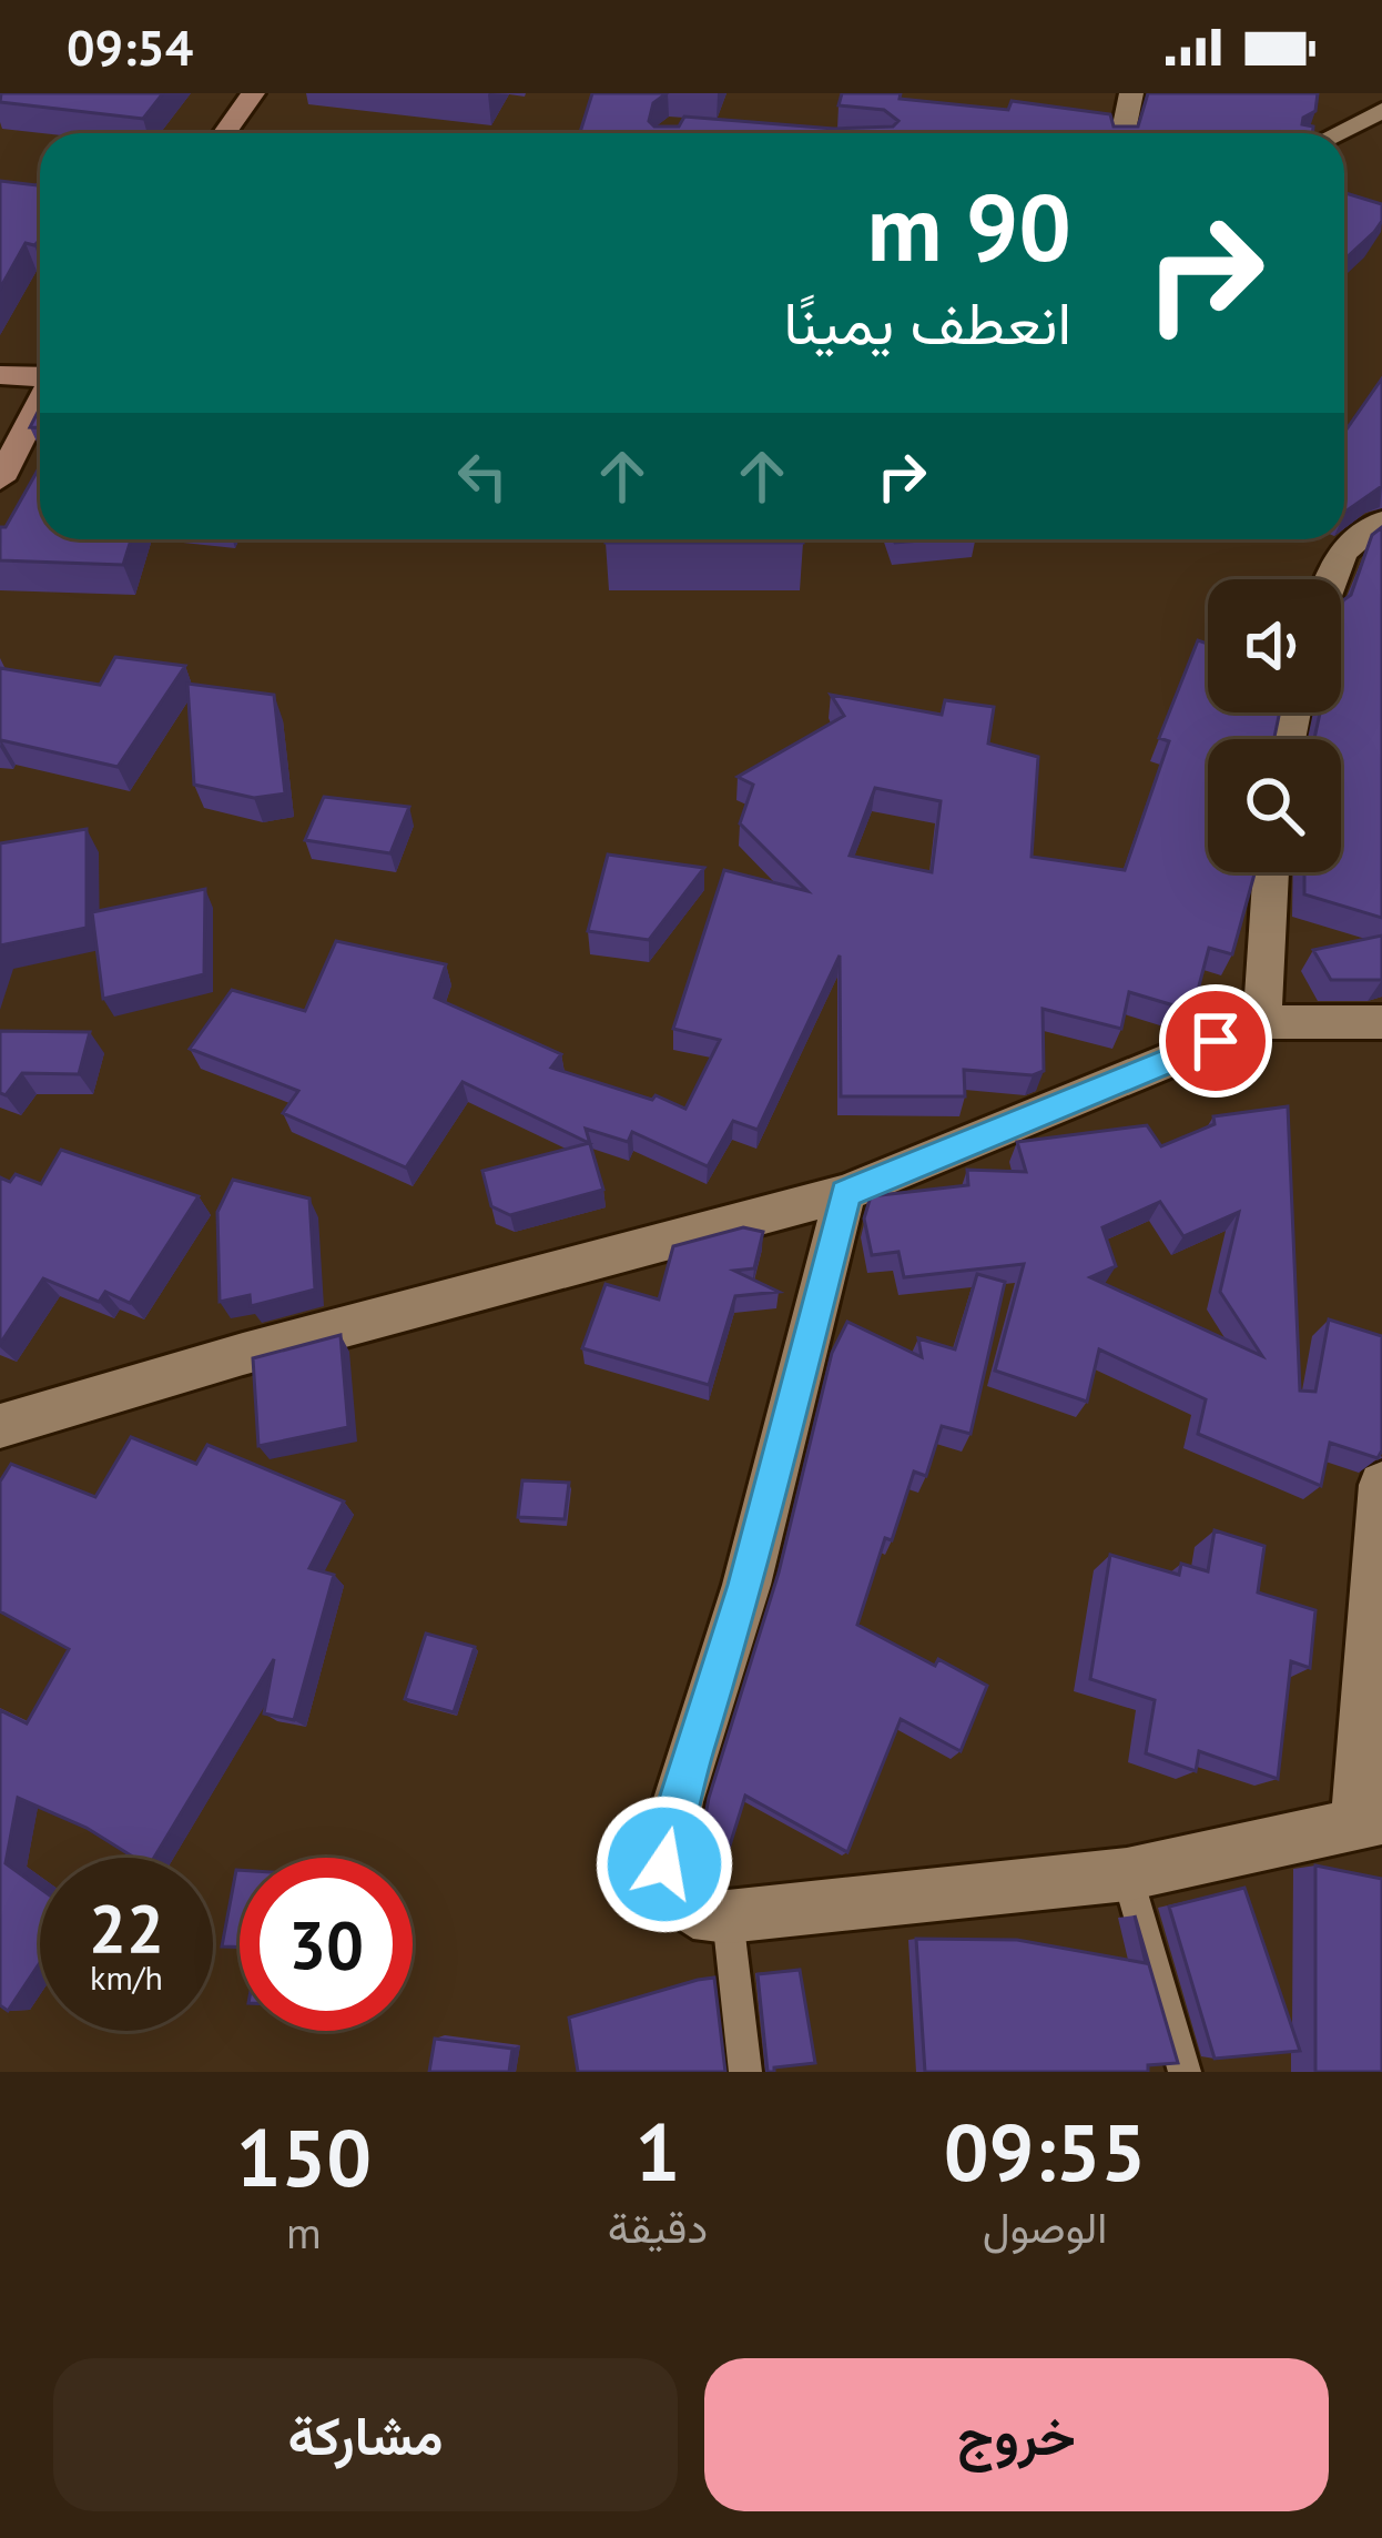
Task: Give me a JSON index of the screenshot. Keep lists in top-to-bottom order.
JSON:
{
  "page": {
    "status": "09:54",
    "turn": ["90 m", "انعطف يمينًا"],
    "speed": "22 km/h",
    "limit": "30",
    "eta": [
      "09:55",
      "الوصول",
      "1",
      "دقيقة",
      "150",
      "m"
    ],
    "buttons": ["خروج", "مشاركة"]
  }
}
